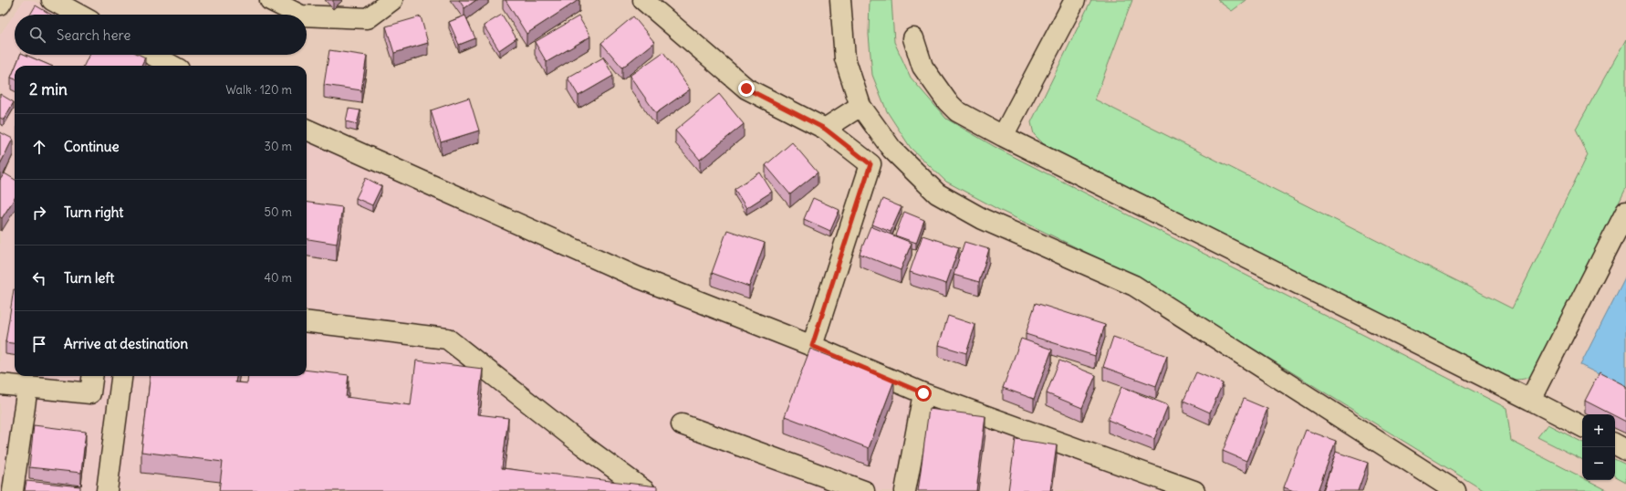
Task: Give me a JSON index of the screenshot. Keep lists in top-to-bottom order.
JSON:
{
  "page": {
    "search": "Search here",
    "heading": ["2 min", "Walk · 120 m"],
    "list": [
      ["Continue", "30 m"],
      ["Turn right", "50 m"],
      ["Turn left", "40 m"],
      "Arrive at destination"
    ],
    "map_buttons": ["+", "−"]
  }
}
